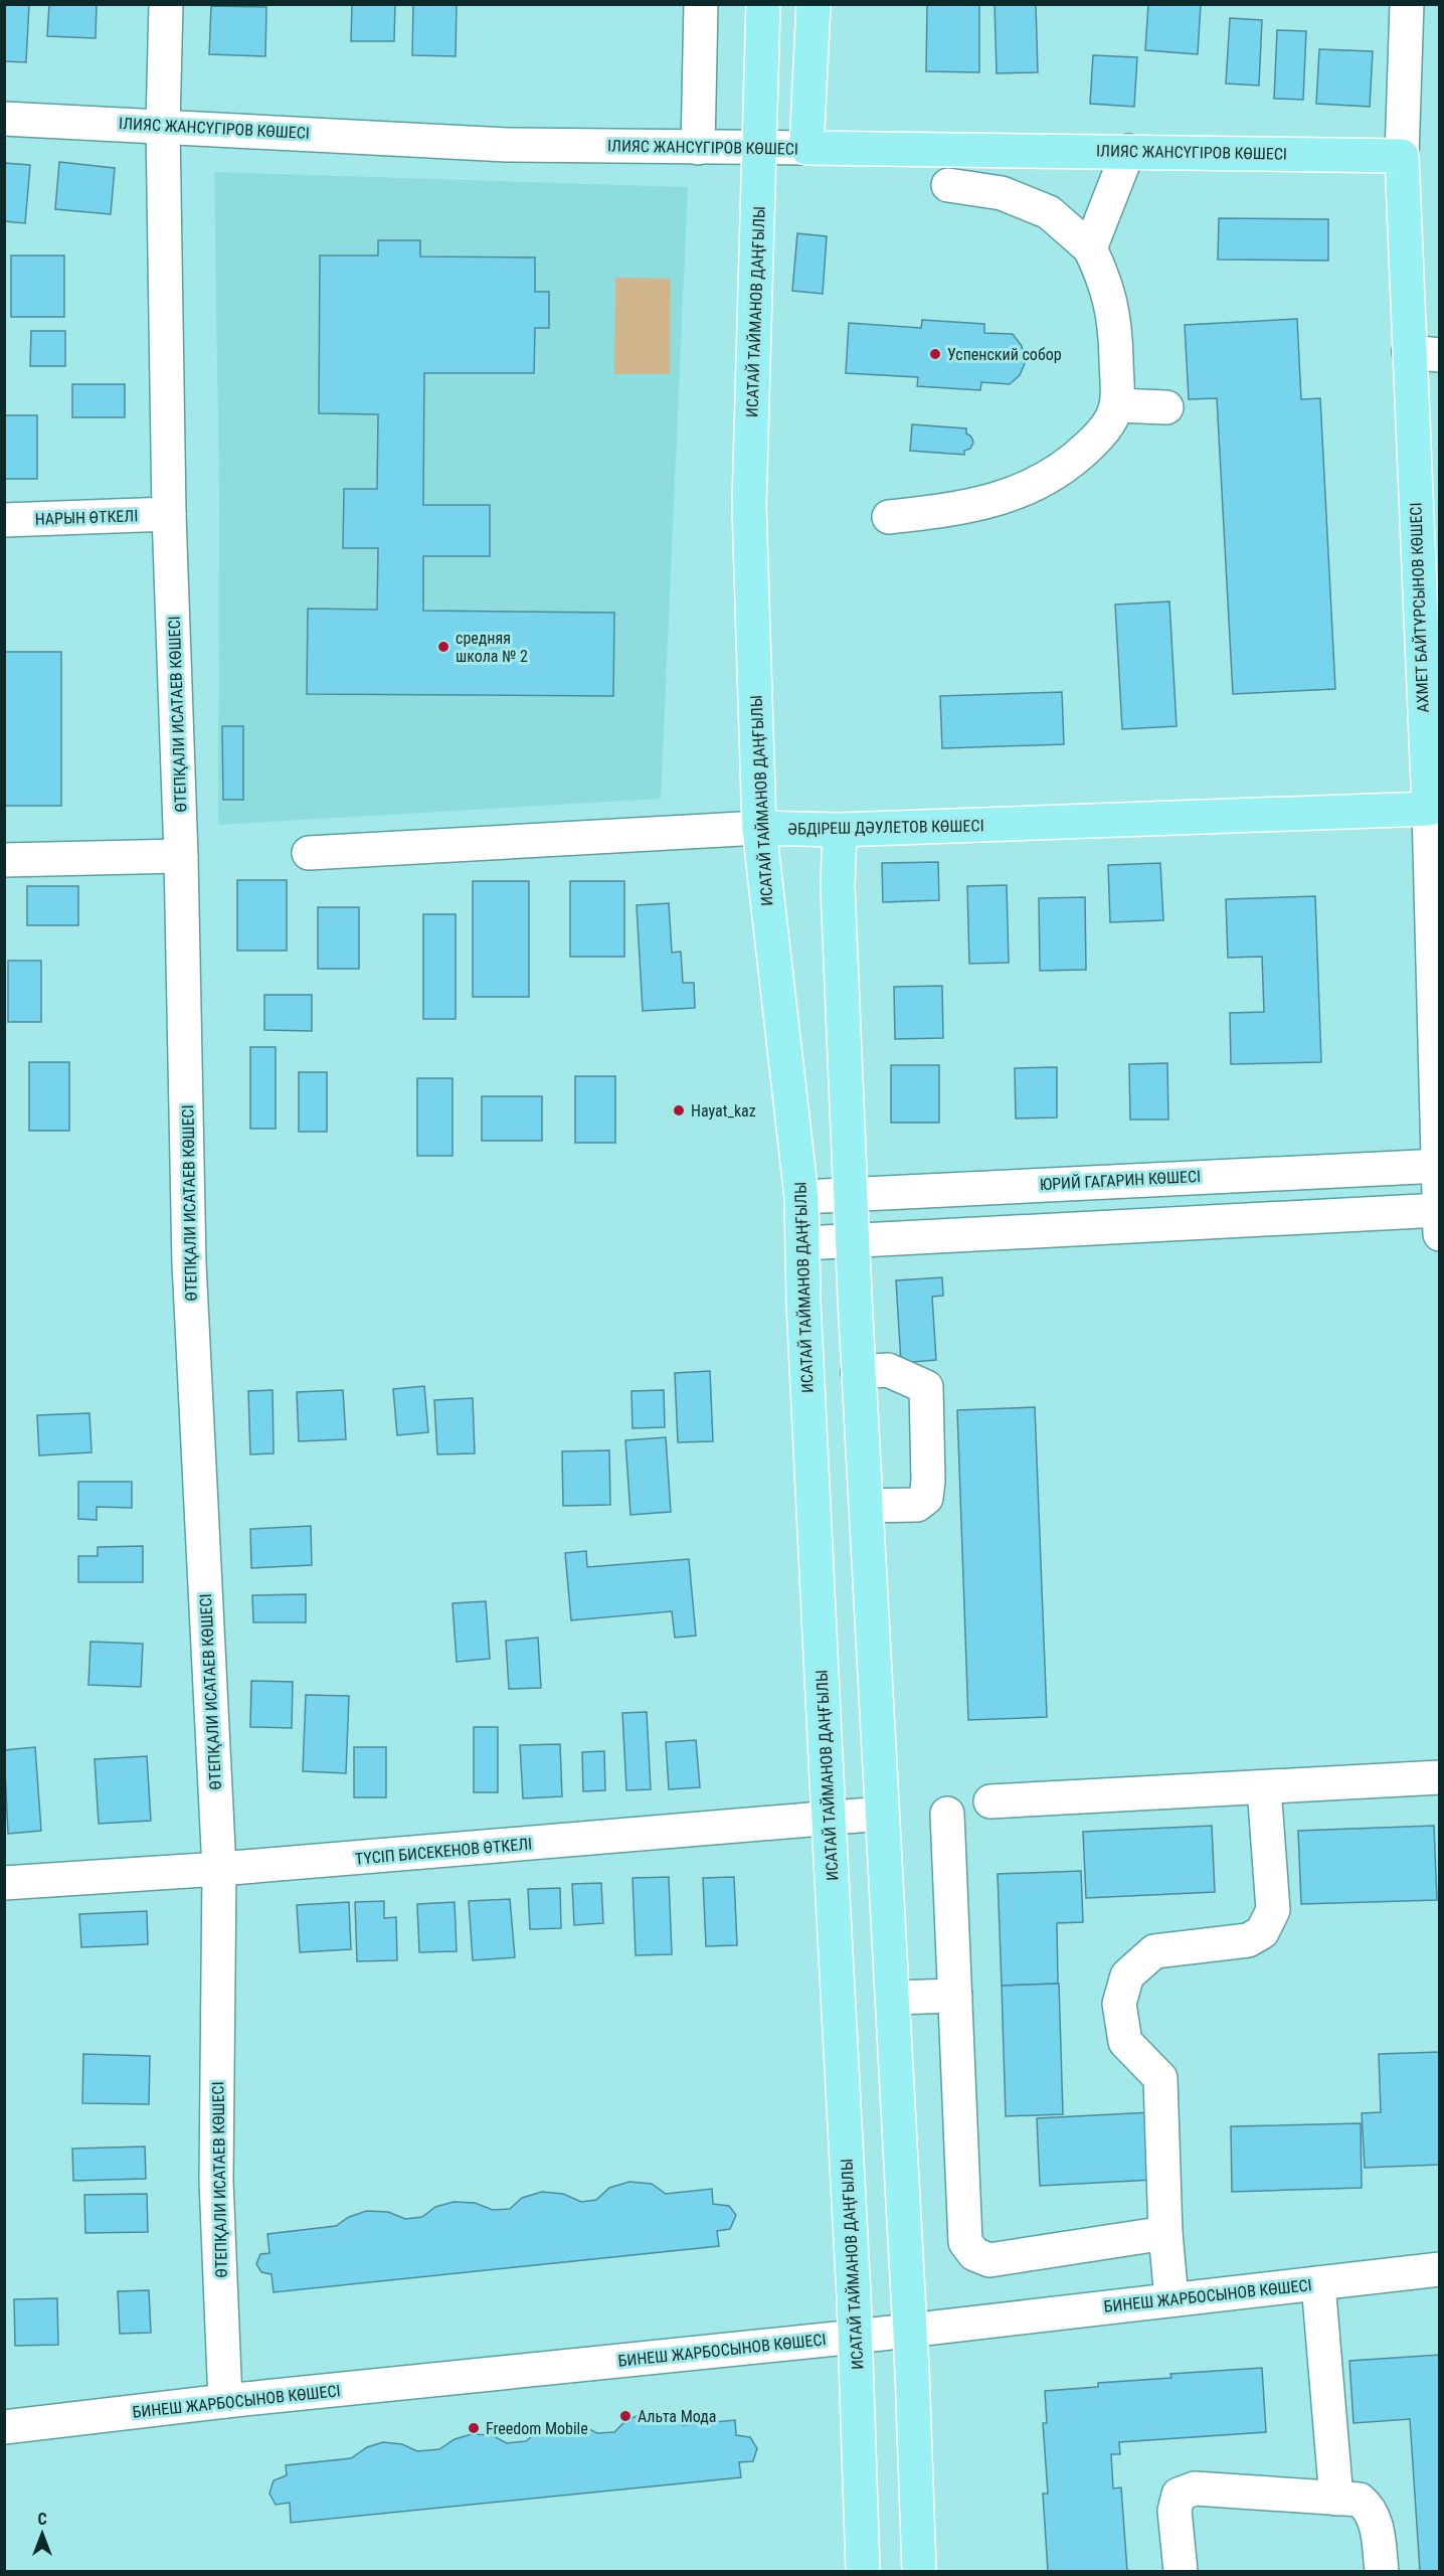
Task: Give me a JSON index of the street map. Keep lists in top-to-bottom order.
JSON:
{
  "streets": {
    "main road": [
      "ІЛИЯС ЖАНСҮГІРОВ КӨШЕСІ",
      "ИСАТАЙ ТАЙМАНОВ ДАҢҒЫЛЫ",
      "АХМЕТ БАЙТҰРСЫНОВ КӨШЕСІ",
      "ӘБДІРЕШ ДӘУЛЕТОВ КӨШЕСІ"
    ],
    "street": [
      "НАРЫН ӨТКЕЛІ",
      "ӨТЕПҚАЛИ ИСАТАЕВ КӨШЕСІ",
      "ЮРИЙ ГАГАРИН КӨШЕСІ",
      "ТҮСІП БИСЕКЕНОВ ӨТКЕЛІ",
      "БИНЕШ ЖАРБОСЫНОВ КӨШЕСІ"
    ]
  },
  "crossings": [
    ["ІЛИЯС ЖАНСҮГІРОВ КӨШЕСІ", "ИСАТАЙ ТАЙМАНОВ ДАҢҒЫЛЫ"],
    ["ІЛИЯС ЖАНСҮГІРОВ КӨШЕСІ", "АХМЕТ БАЙТҰРСЫНОВ КӨШЕСІ"],
    ["ІЛИЯС ЖАНСҮГІРОВ КӨШЕСІ", "ӨТЕПҚАЛИ ИСАТАЕВ КӨШЕСІ"],
    ["ИСАТАЙ ТАЙМАНОВ ДАҢҒЫЛЫ", "ӘБДІРЕШ ДӘУЛЕТОВ КӨШЕСІ"],
    ["ИСАТАЙ ТАЙМАНОВ ДАҢҒЫЛЫ", "ЮРИЙ ГАГАРИН КӨШЕСІ"],
    ["ИСАТАЙ ТАЙМАНОВ ДАҢҒЫЛЫ", "ТҮСІП БИСЕКЕНОВ ӨТКЕЛІ"],
    ["ИСАТАЙ ТАЙМАНОВ ДАҢҒЫЛЫ", "БИНЕШ ЖАРБОСЫНОВ КӨШЕСІ"],
    ["НАРЫН ӨТКЕЛІ", "ӨТЕПҚАЛИ ИСАТАЕВ КӨШЕСІ"],
    ["АХМЕТ БАЙТҰРСЫНОВ КӨШЕСІ", "ӘБДІРЕШ ДӘУЛЕТОВ КӨШЕСІ"],
    ["АХМЕТ БАЙТҰРСЫНОВ КӨШЕСІ", "ЮРИЙ ГАГАРИН КӨШЕСІ"],
    ["ӨТЕПҚАЛИ ИСАТАЕВ КӨШЕСІ", "ТҮСІП БИСЕКЕНОВ ӨТКЕЛІ"],
    ["ӨТЕПҚАЛИ ИСАТАЕВ КӨШЕСІ", "БИНЕШ ЖАРБОСЫНОВ КӨШЕСІ"]
  ],
  "places": [
    "Успенский собор",
    "cредняя школа № 2",
    "Hayat_kaz",
    "Альта Мода",
    "Freedom Mobile"
  ],
  "north": "top"
}
